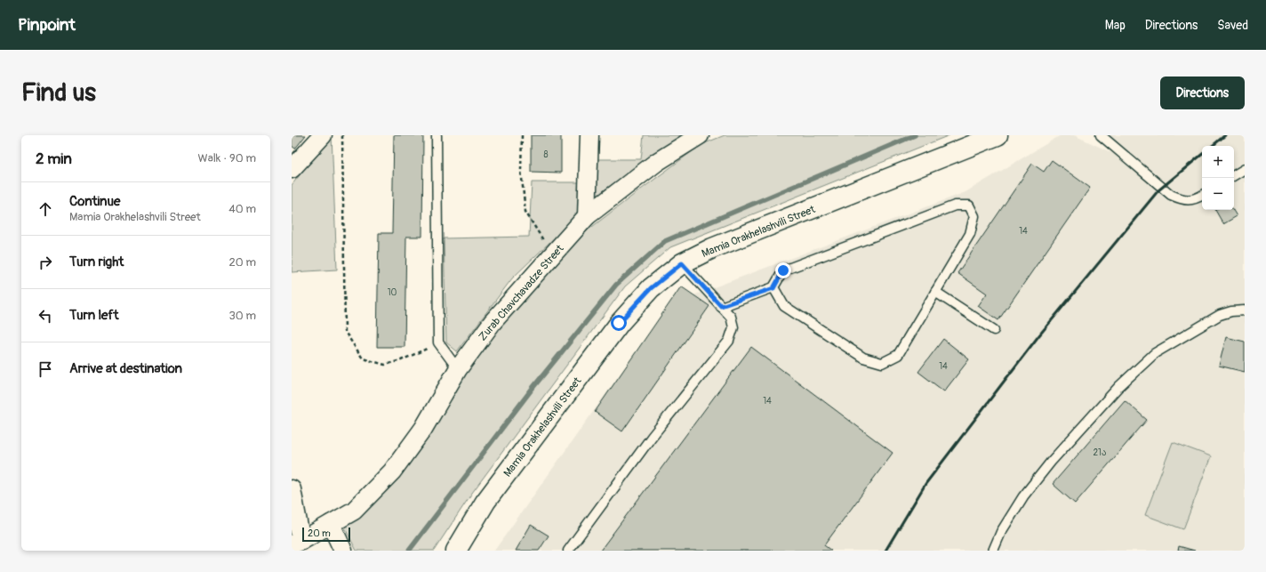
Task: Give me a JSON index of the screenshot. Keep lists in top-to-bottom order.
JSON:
{
  "streets": {
    "street": ["Mamia Orakhelashvili Street", "Zurab Chavchavadze Street"]
  },
  "house_numbers": [
    "8",
    "14",
    "10",
    "14",
    "14",
    "21ა"
  ],
  "scale_bar": "20 m",
  "page": {
    "header": "Pinpoint",
    "nav": ["Map", "Directions", "Saved"],
    "buttons": "Directions",
    "title": "Find us",
    "heading": ["2 min", "Walk · 90 m"],
    "map_buttons": ["+", "−"],
    "list": [
      ["Continue", "Mamia Orakhelashvili Street", "40 m"],
      ["Turn right", "20 m"],
      ["Turn left", "30 m"],
      "Arrive at destination"
    ],
    "scale": "20 m"
  }
}
